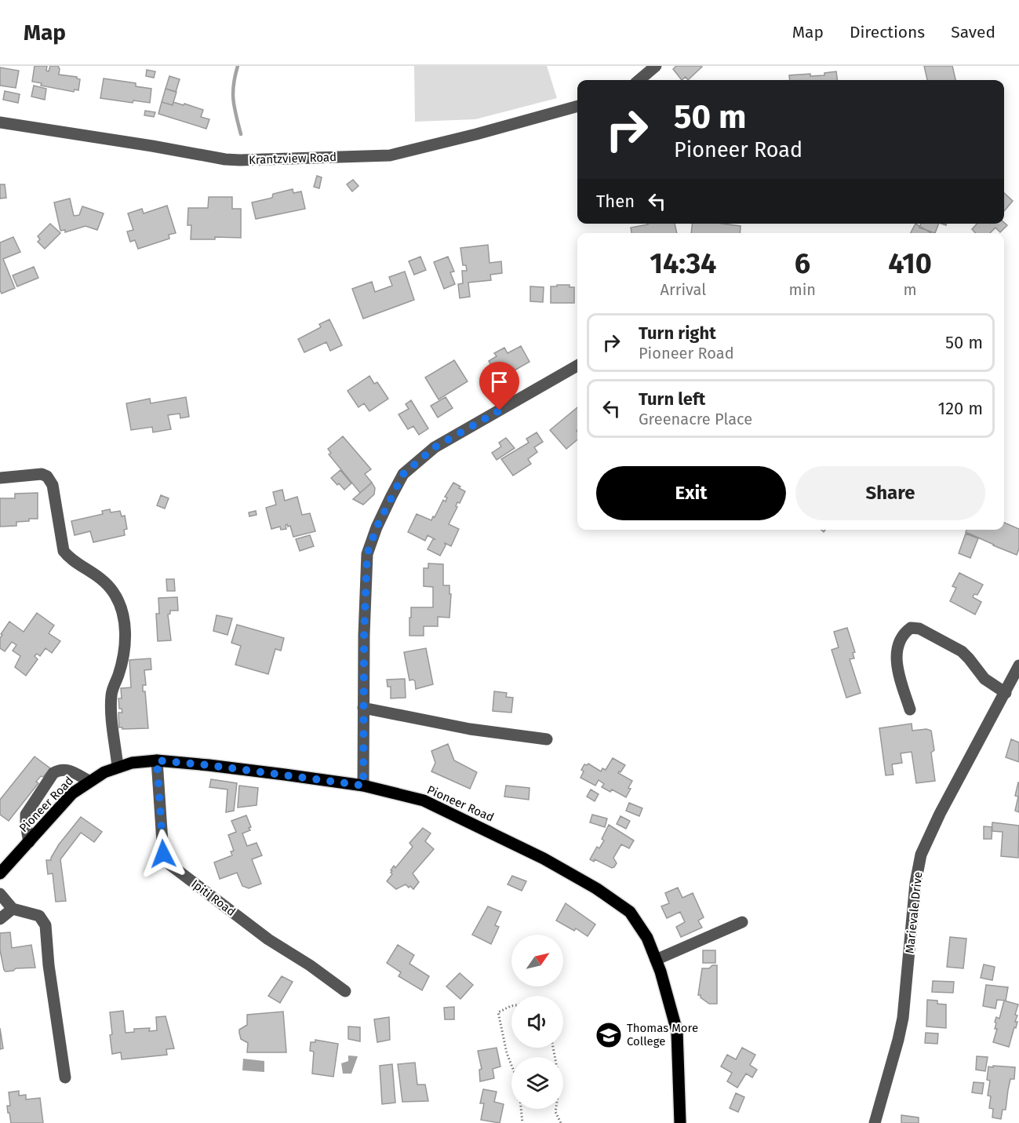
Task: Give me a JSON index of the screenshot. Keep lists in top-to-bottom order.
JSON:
{
  "streets": {
    "main road": ["Pioneer Road"],
    "street": ["Krantzview Road", "Ipiti Road", "Marievale Drive"]
  },
  "crossings": [
    ["Pioneer Road", "Ipiti Road"]
  ],
  "places": {
    "school or university": ["Thomas More College"]
  },
  "north": "top right",
  "page": {
    "header": "Map",
    "nav": ["Map", "Directions", "Saved"],
    "turn": ["50 m", "Pioneer Road"],
    "then": "Then",
    "eta": [
      "14:34",
      "Arrival",
      "6",
      "min",
      "410",
      "m"
    ],
    "list": [
      {
        "name": "Turn right",
        "note": "Pioneer Road",
        "value": "50 m"
      },
      {
        "name": "Turn left",
        "note": "Greenacre Place",
        "value": "120 m"
      }
    ],
    "buttons": ["Exit", "Share"]
  }
}
